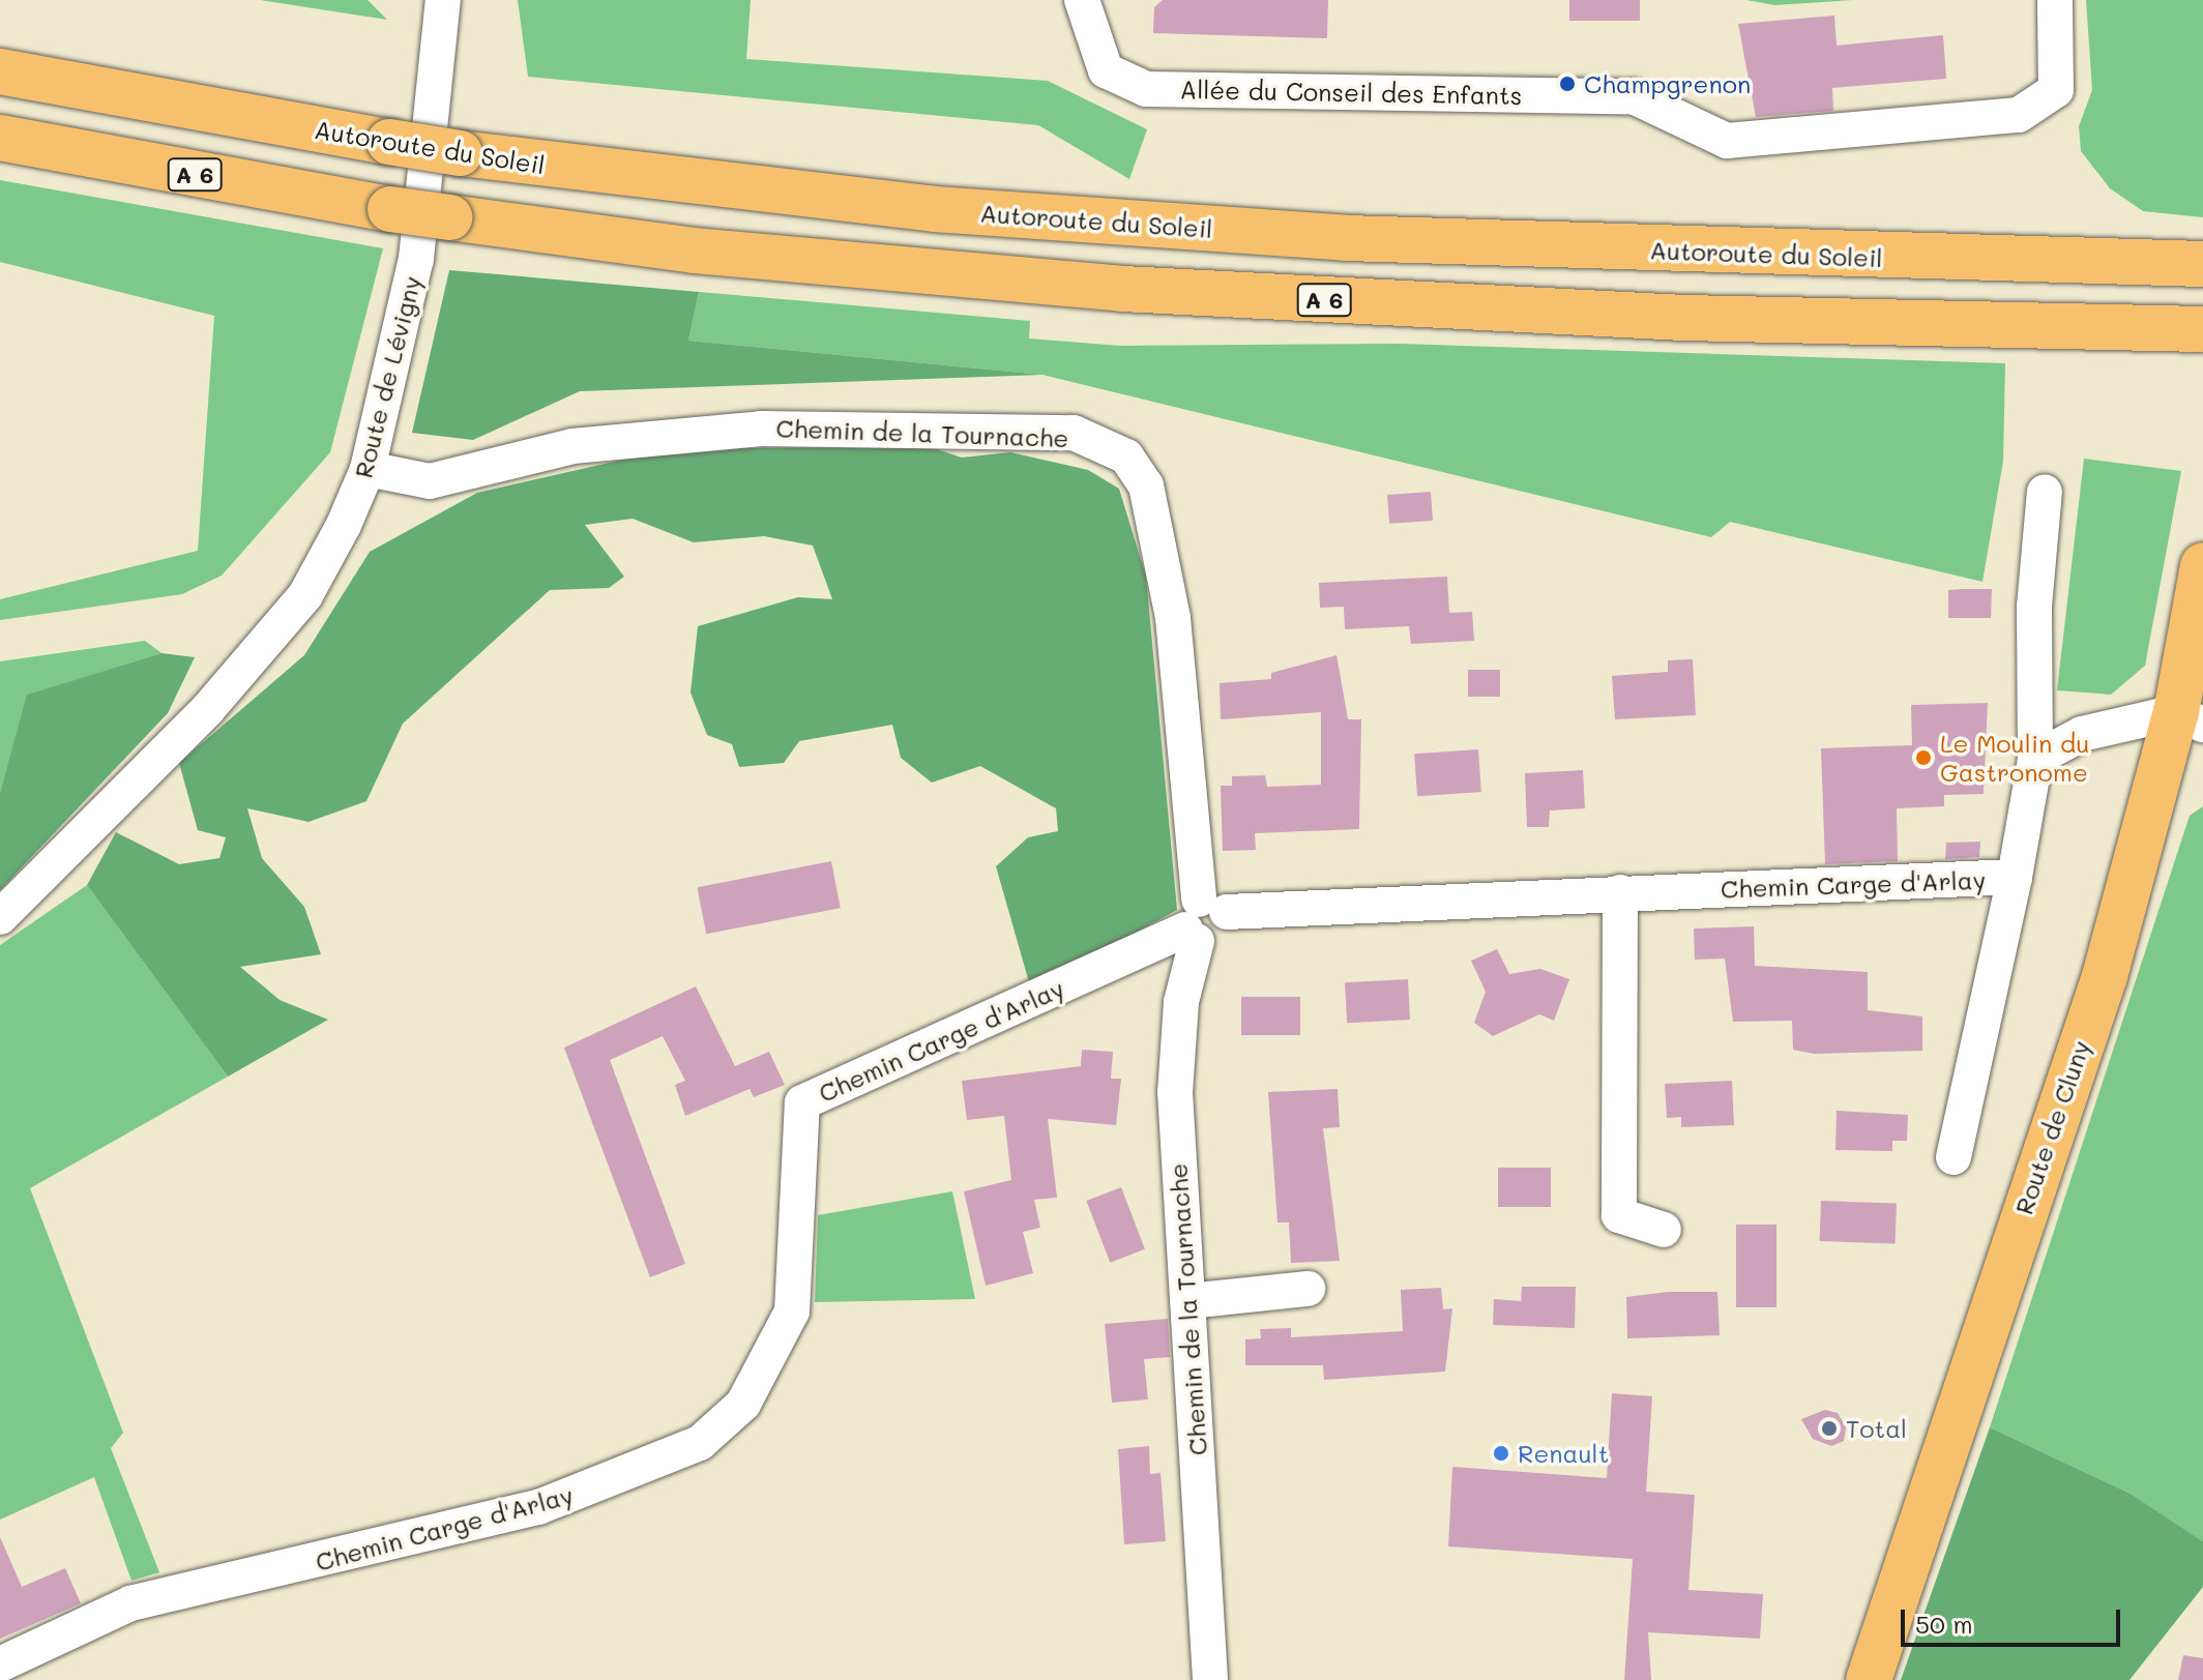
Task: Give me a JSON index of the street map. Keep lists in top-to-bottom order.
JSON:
{
  "streets": {
    "main road": ["Autoroute du Soleil", "A 6", "Route de Cluny"],
    "street": [
      "Allée du Conseil des Enfants",
      "Route de Lévigny",
      "Chemin de la Tournache",
      "Chemin Carge d'Arlay"
    ]
  },
  "crossings": [
    ["Route de Lévigny", "Chemin de la Tournache"],
    ["Chemin de la Tournache", "Chemin Carge d'Arlay"]
  ],
  "places": [
    "Champgrenon",
    "Le Moulin du Gastronome",
    "Total",
    "Renault"
  ],
  "scale_bar": "50 m"
}
